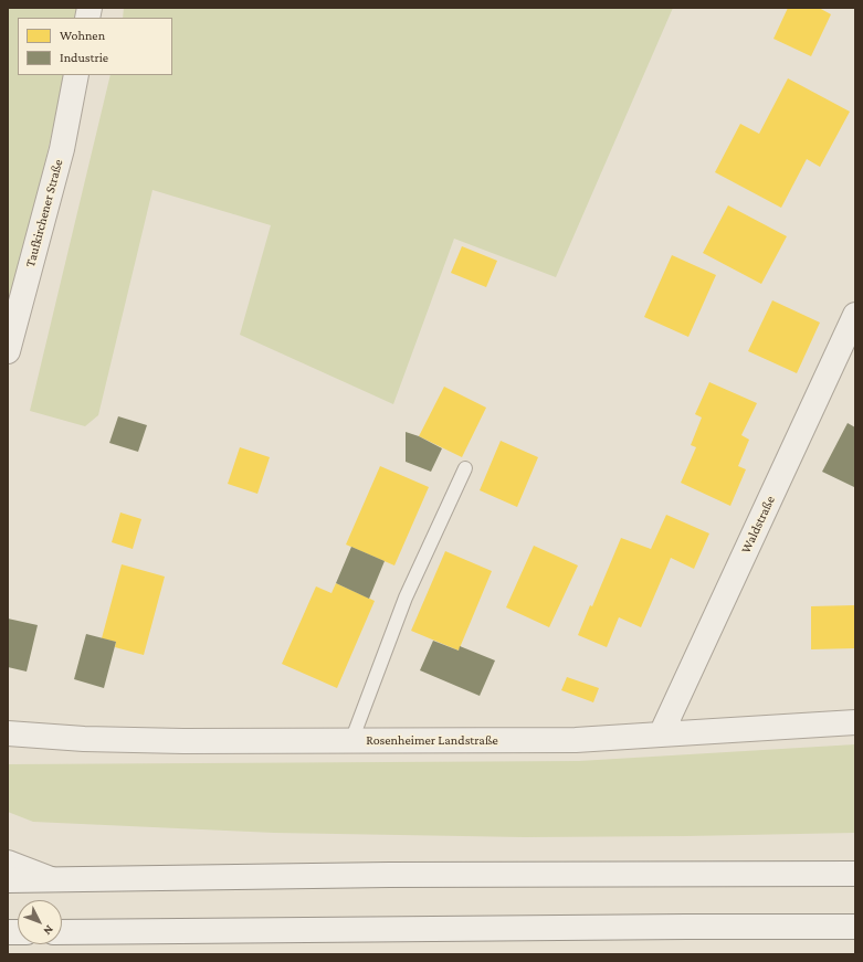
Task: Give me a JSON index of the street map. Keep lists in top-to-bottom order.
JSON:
{
  "streets": {
    "main road": ["Taufkirchener Straße", "Waldstraße", "Rosenheimer Landstraße"]
  },
  "crossings": [
    ["Waldstraße", "Rosenheimer Landstraße"]
  ],
  "legend": ["Wohnen", "Industrie"],
  "north": "bottom right"
}
